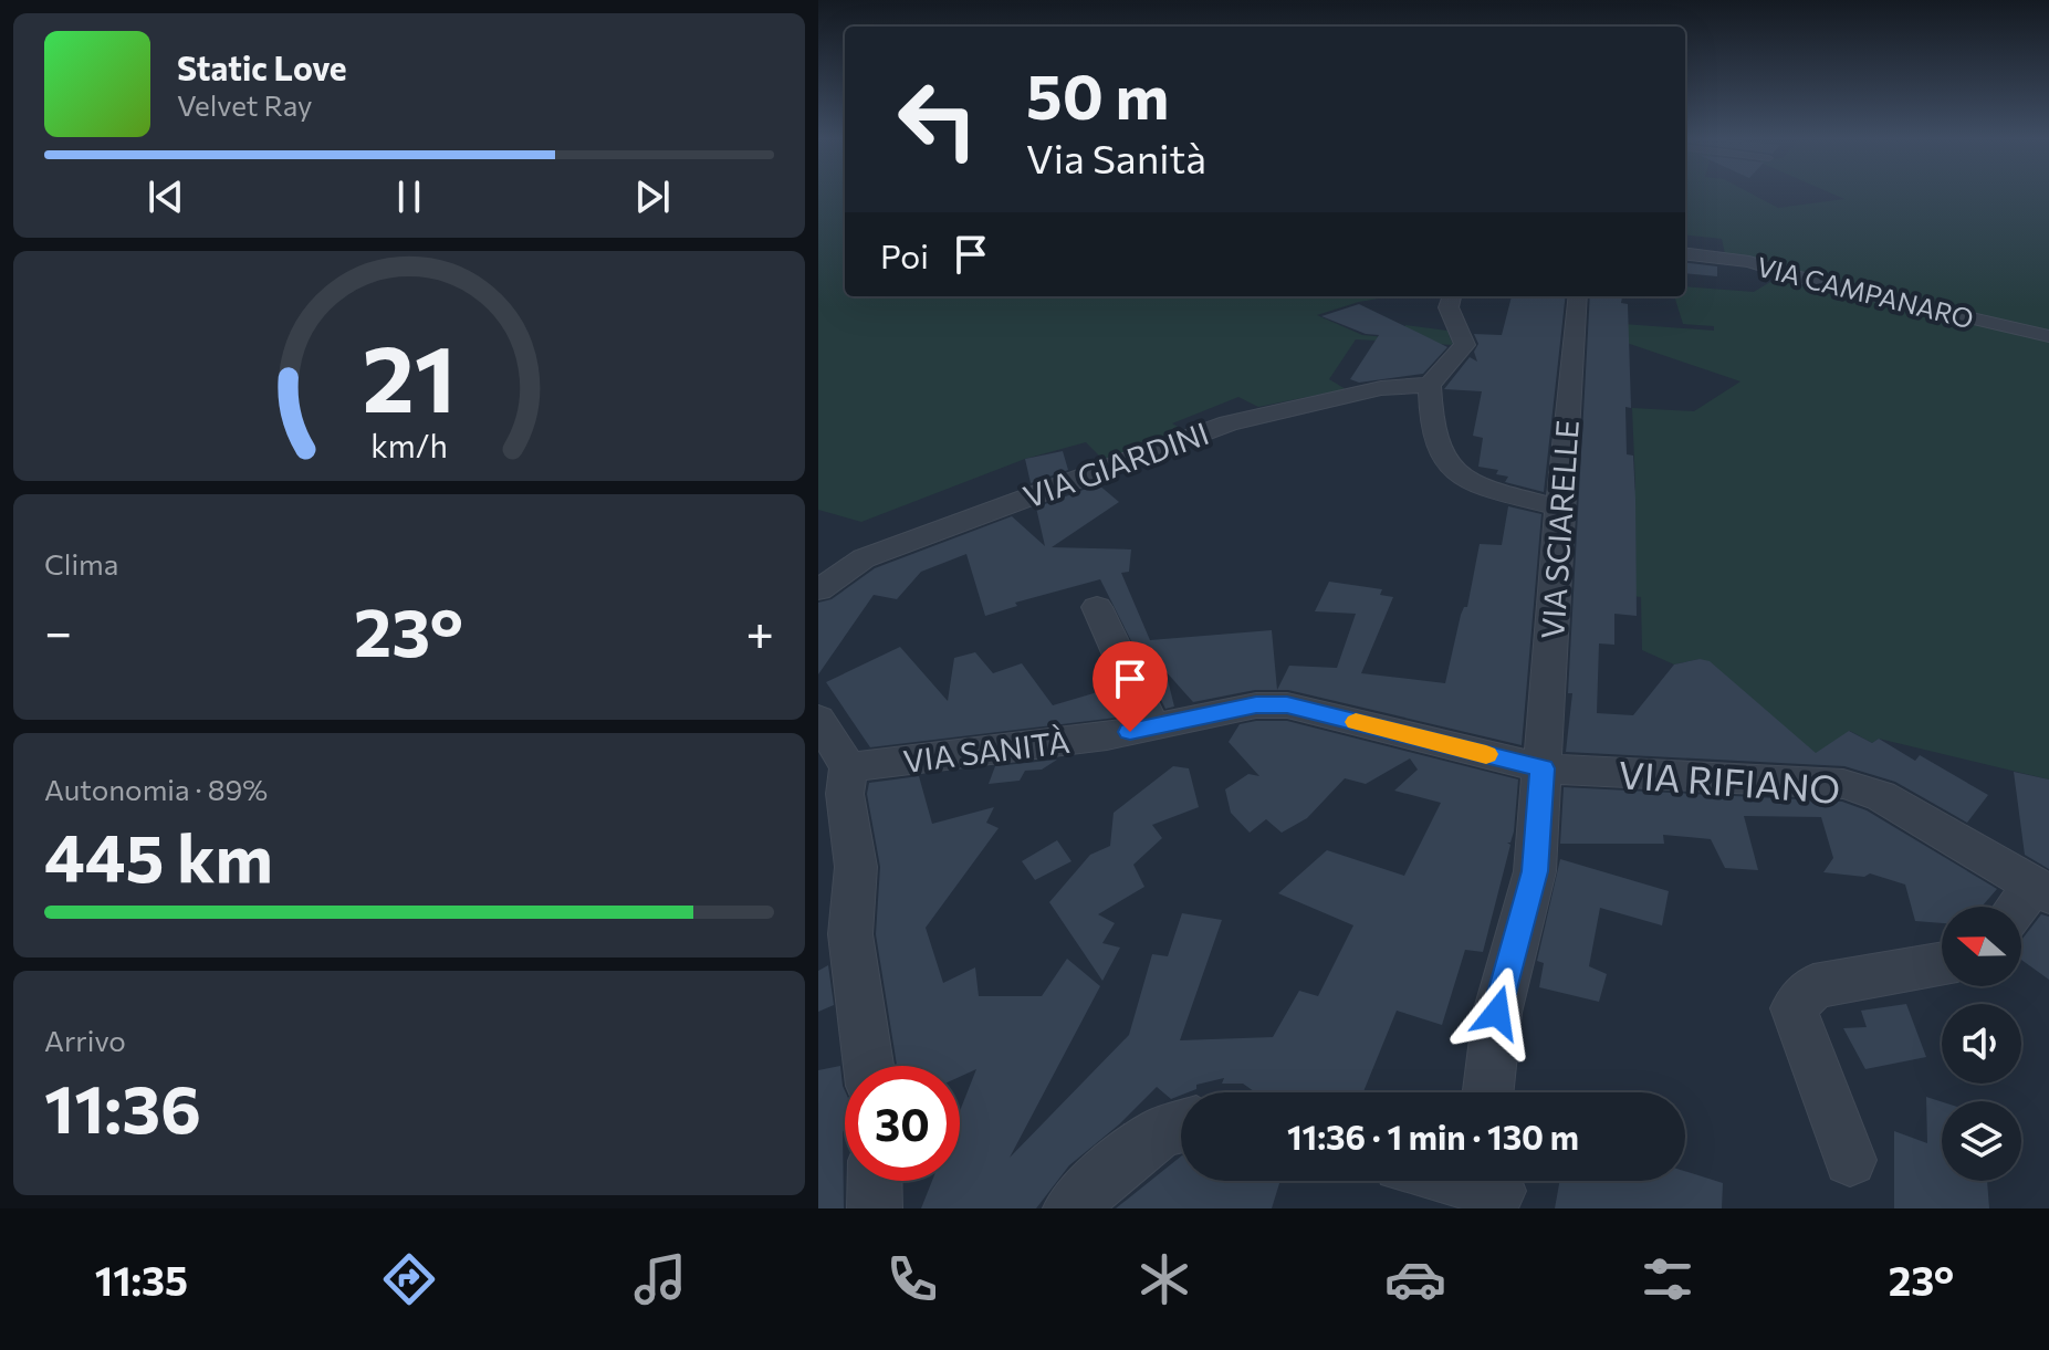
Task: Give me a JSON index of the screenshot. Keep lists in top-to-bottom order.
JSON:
{
  "streets": {
    "street": [
      "VIA CAMPANARO",
      "VIA GIARDINI",
      "VIA SCIARELLE",
      "VIA SANITÀ",
      "VIA RIFIANO"
    ]
  },
  "crossings": [
    ["VIA SCIARELLE", "VIA SANITÀ"],
    ["VIA SCIARELLE", "VIA RIFIANO"],
    ["VIA SANITÀ", "VIA RIFIANO"]
  ],
  "north": "left",
  "page": {
    "turn": ["50 m", "Via Sanità"],
    "song": ["Static Love", "Velvet Ray"],
    "then": "Poi",
    "tile": [
      "Clima",
      ["Autonomia · 89%", "445 km"],
      ["Arrivo", "11:36"]
    ],
    "heat": ["−", "23°", "+"],
    "limit": "30",
    "trip": "11:36 · 1 min · 130 m",
    "tabs": ["11:35", "23°"],
    "gauge": ["21", "km/h"]
  }
}
